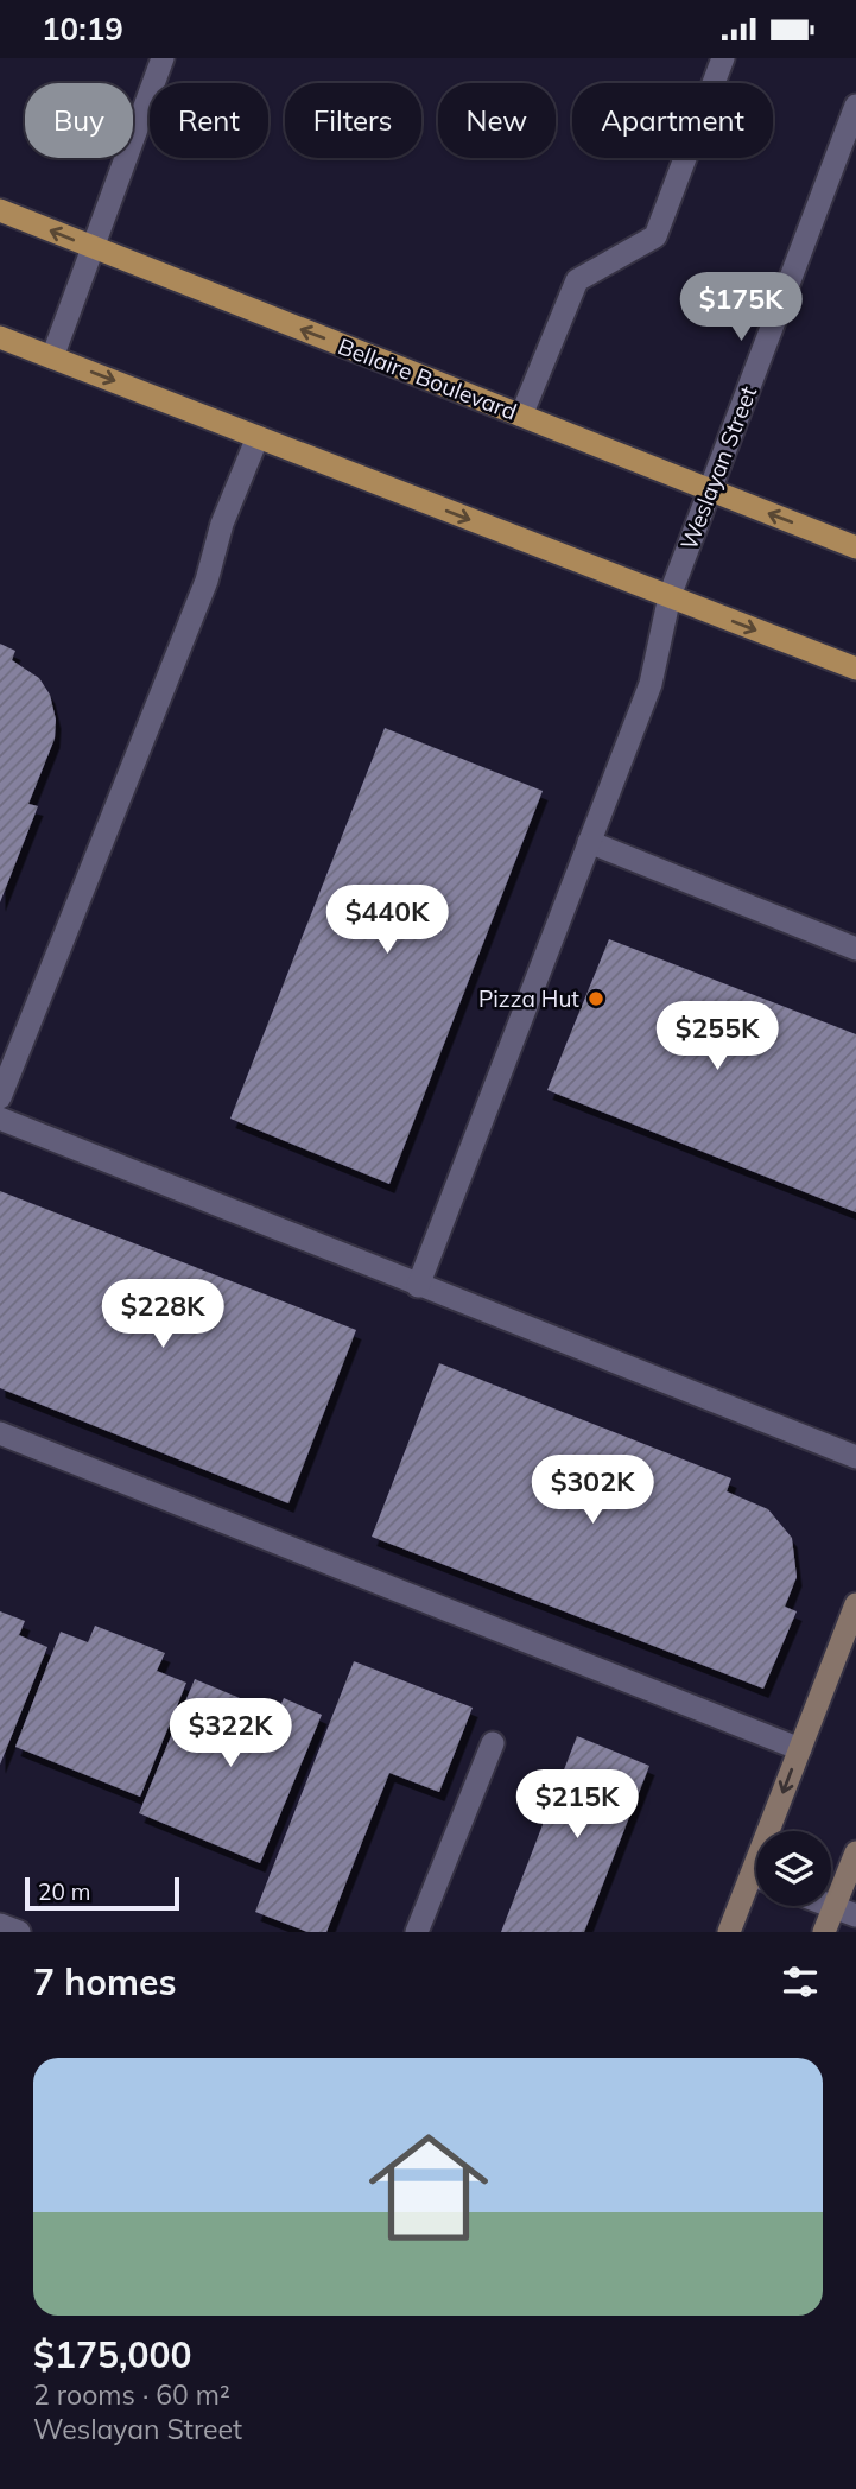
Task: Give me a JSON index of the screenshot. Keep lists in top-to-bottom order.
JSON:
{
  "streets": {
    "main road": ["Bellaire Boulevard"],
    "street": ["Weslayan Street"]
  },
  "crossings": [
    ["Bellaire Boulevard", "Weslayan Street"]
  ],
  "places": ["Pizza Hut"],
  "scale_bar": "20 m",
  "page": {
    "status": "10:19",
    "chip": [
      "Buy",
      "Rent",
      "Filters",
      "New",
      "Apartment"
    ],
    "price": [
      "$175K",
      "$440K",
      "$255K",
      "$228K",
      "$302K",
      "$322K",
      "$215K"
    ],
    "scale": "20 m",
    "heading": "7 homes",
    "list": [
      {
        "name": "$175,000",
        "note": "2 rooms · 60 m² · Weslayan Street"
      }
    ]
  }
}
